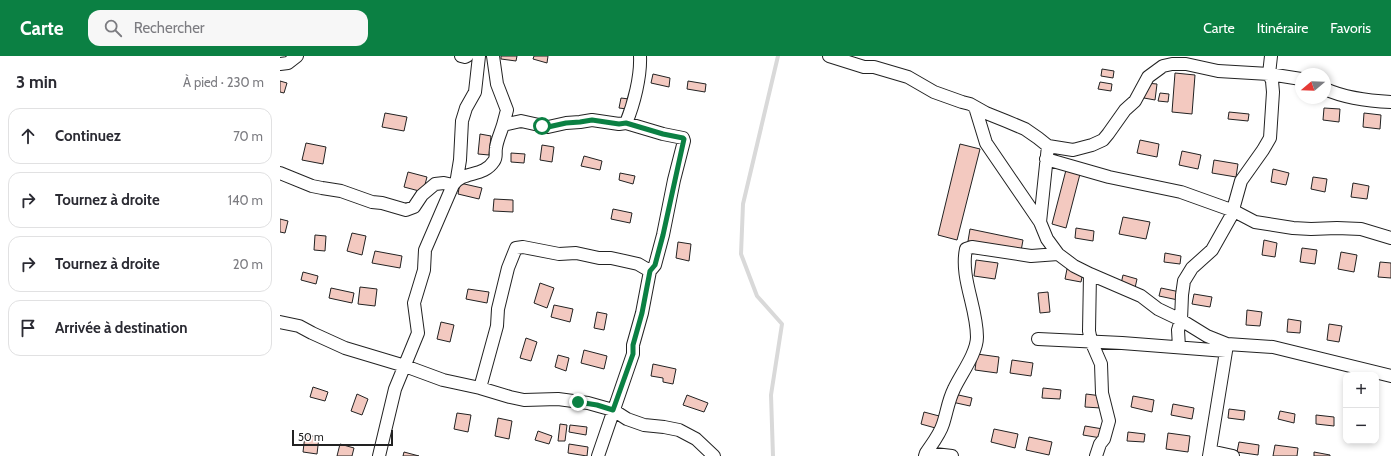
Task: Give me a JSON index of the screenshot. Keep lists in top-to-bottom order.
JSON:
{
  "scale_bar": "50 m",
  "north": "left",
  "page": {
    "header": "Carte",
    "search": "Rechercher",
    "nav": ["Carte", "Itinéraire", "Favoris"],
    "heading": ["3 min", "À pied · 230 m"],
    "list": [
      ["Continuez", "70 m"],
      ["Tournez à droite", "140 m"],
      ["Tournez à droite", "20 m"],
      "Arrivée à destination"
    ],
    "map_buttons": ["+", "−"],
    "scale": "50 m"
  }
}
